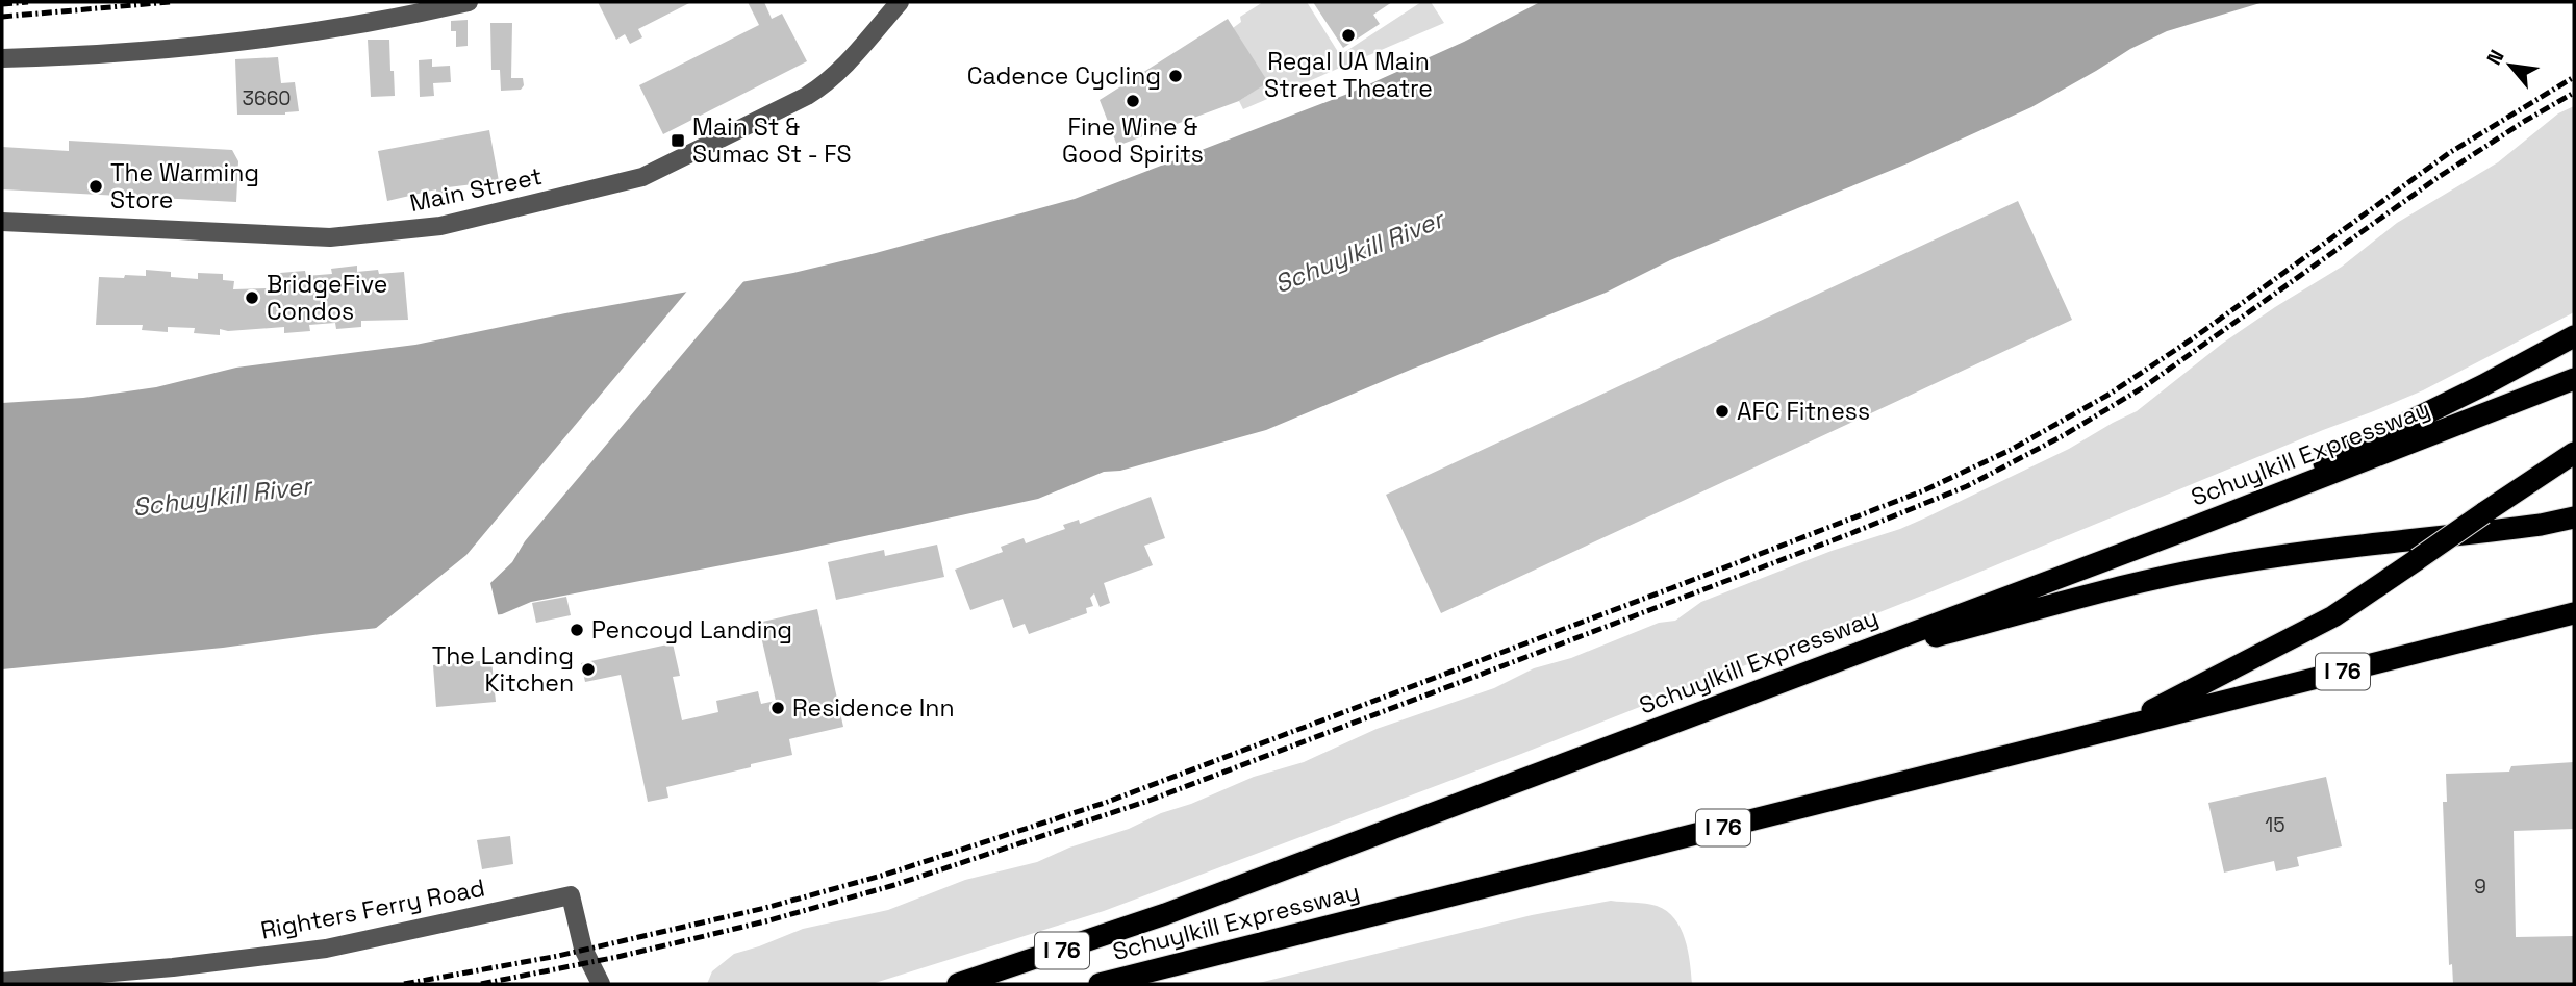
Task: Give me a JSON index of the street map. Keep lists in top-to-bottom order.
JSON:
{
  "streets": {
    "highway": ["Schuylkill Expressway", "I 76"],
    "street": ["Main Street", "Righters Ferry Road"]
  },
  "water": ["Schuylkill River"],
  "places": {
    "other": [
      "Regal UA Main Street Theatre",
      "Cadence Cycling",
      "Fine Wine & Good Spirits",
      "The Warming Store",
      "BridgeFive Condos",
      "AFC Fitness",
      "Pencoyd Landing",
      "The Landing Kitchen",
      "Residence Inn"
    ],
    "transit": ["Main St & Sumac St - FS"]
  },
  "house_numbers": ["3660", "15", "9"],
  "north": "top left"
}
